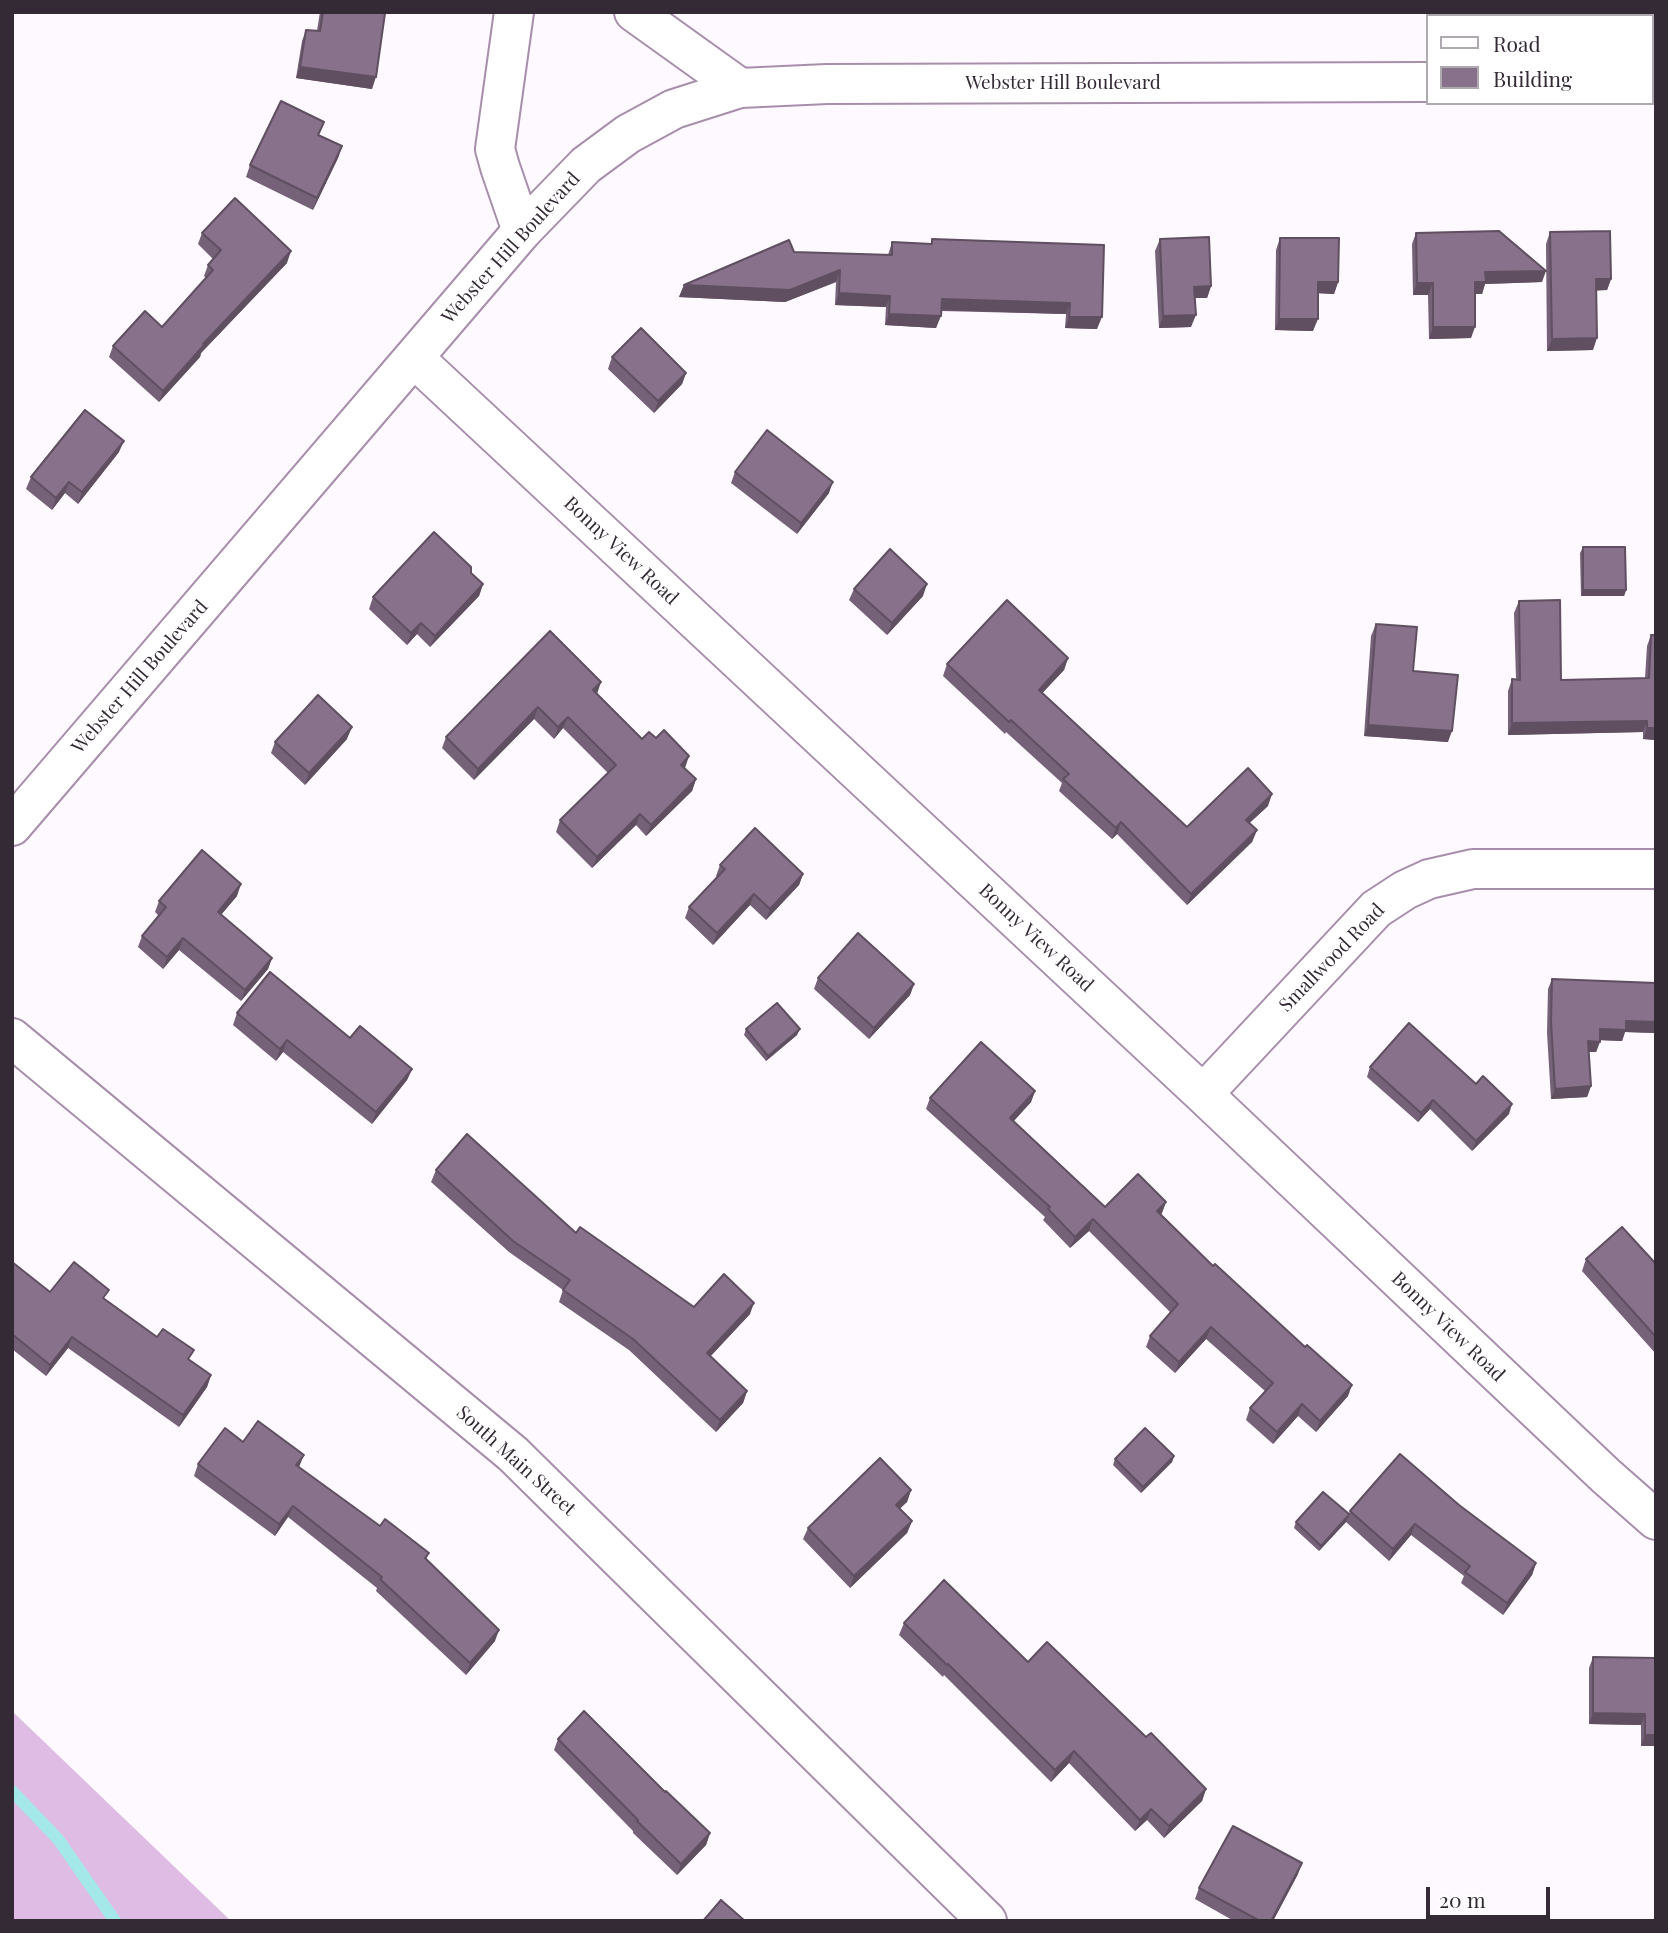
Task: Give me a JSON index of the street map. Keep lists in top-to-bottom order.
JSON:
{
  "streets": {
    "street": [
      "Webster Hill Boulevard",
      "Bonny View Road",
      "Smallwood Road",
      "South Main Street"
    ]
  },
  "crossings": [
    ["Webster Hill Boulevard", "Bonny View Road"],
    ["Bonny View Road", "Smallwood Road"]
  ],
  "legend": ["Road", "Building"],
  "scale_bar": "20 m"
}
